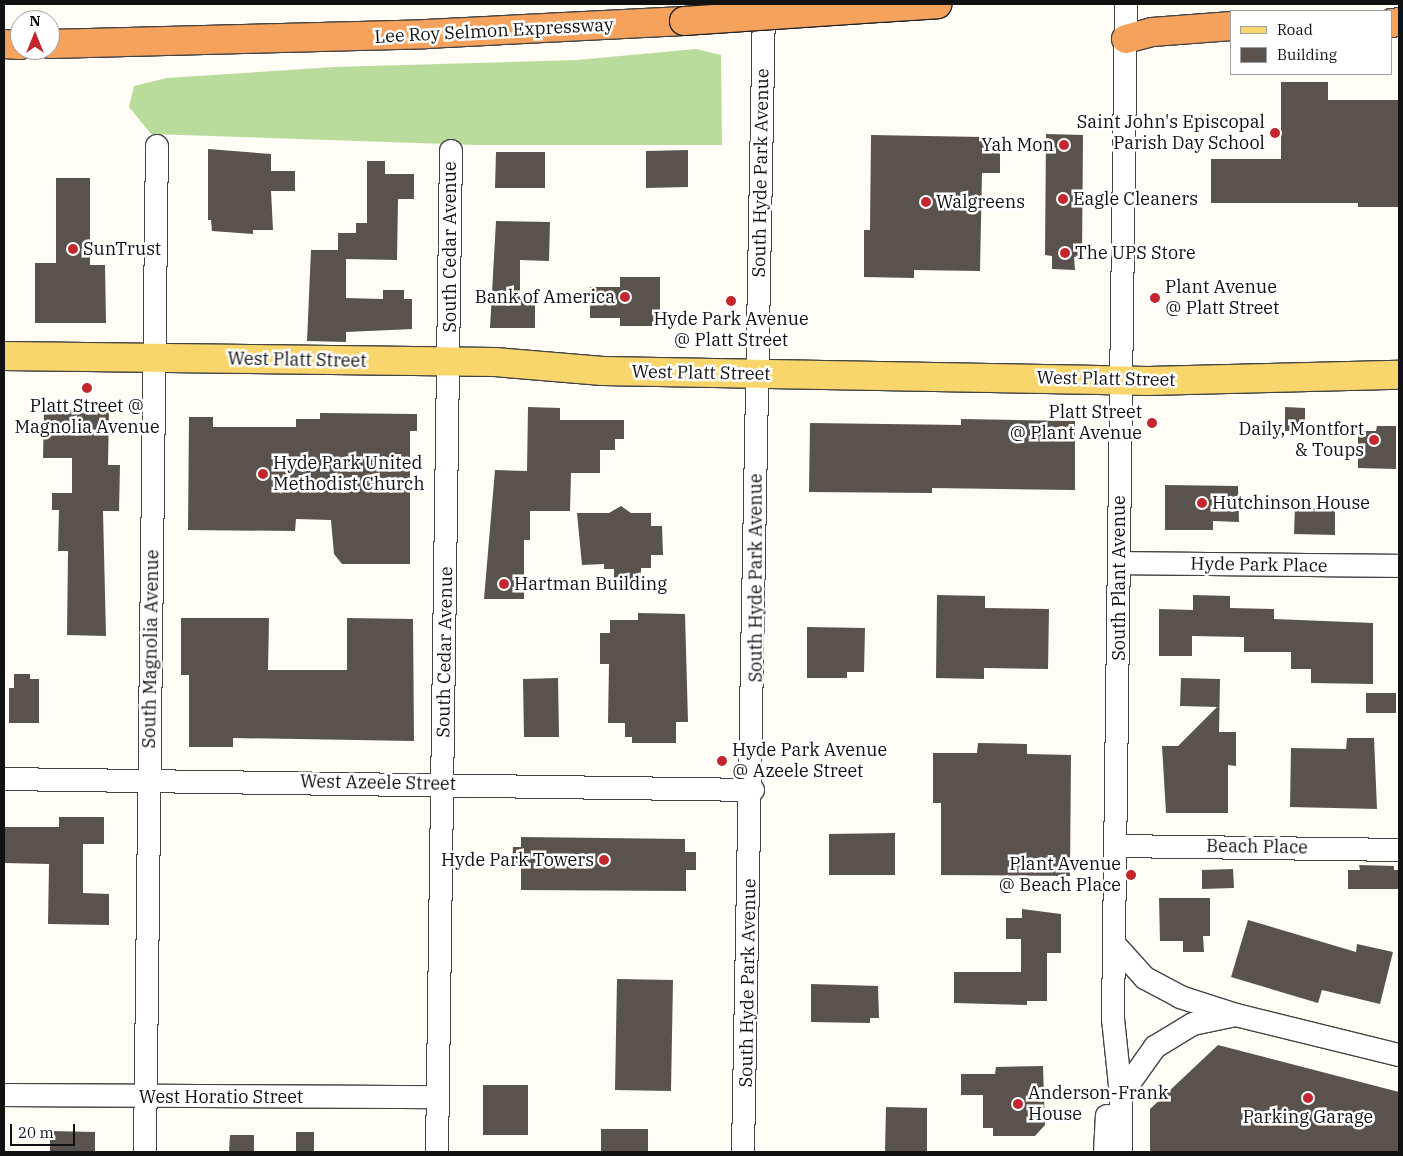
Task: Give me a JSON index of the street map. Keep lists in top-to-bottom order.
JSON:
{
  "streets": {
    "highway": ["Lee Roy Selmon Expressway"],
    "main road": ["West Platt Street"],
    "street": [
      "South Hyde Park Avenue",
      "South Cedar Avenue",
      "Hyde Park Place",
      "South Plant Avenue",
      "South Magnolia Avenue",
      "West Azeele Street",
      "Beach Place",
      "West Horatio Street"
    ]
  },
  "crossings": [
    ["South Hyde Park Avenue", "West Platt Street"],
    ["South Hyde Park Avenue", "West Azeele Street"],
    ["South Cedar Avenue", "West Platt Street"],
    ["South Cedar Avenue", "West Azeele Street"],
    ["South Cedar Avenue", "West Horatio Street"],
    ["West Platt Street", "South Plant Avenue"],
    ["West Platt Street", "South Magnolia Avenue"],
    ["Hyde Park Place", "South Plant Avenue"],
    ["South Plant Avenue", "Beach Place"],
    ["South Magnolia Avenue", "West Azeele Street"],
    ["South Magnolia Avenue", "West Horatio Street"]
  ],
  "places": [
    "Saint John's Episcopal Parish Day School",
    "Yah Mon",
    "Eagle Cleaners",
    "Walgreens",
    "SunTrust",
    "The UPS Store",
    "Bank of America",
    "Plant Avenue @ Platt Street",
    "Hyde Park Avenue @ Platt Street",
    "Platt Street @ Magnolia Avenue",
    "Platt Street @ Plant Avenue",
    "Daily, Montfort & Toups",
    "Hyde Park United Methodist Church",
    "Hutchinson House",
    "Hartman Building",
    "Hyde Park Avenue @ Azeele Street",
    "Hyde Park Towers",
    "Plant Avenue @ Beach Place",
    "Parking Garage",
    "Anderson-Frank House"
  ],
  "legend": ["Road", "Building"],
  "scale_bar": "20 m",
  "north": "top"
}
